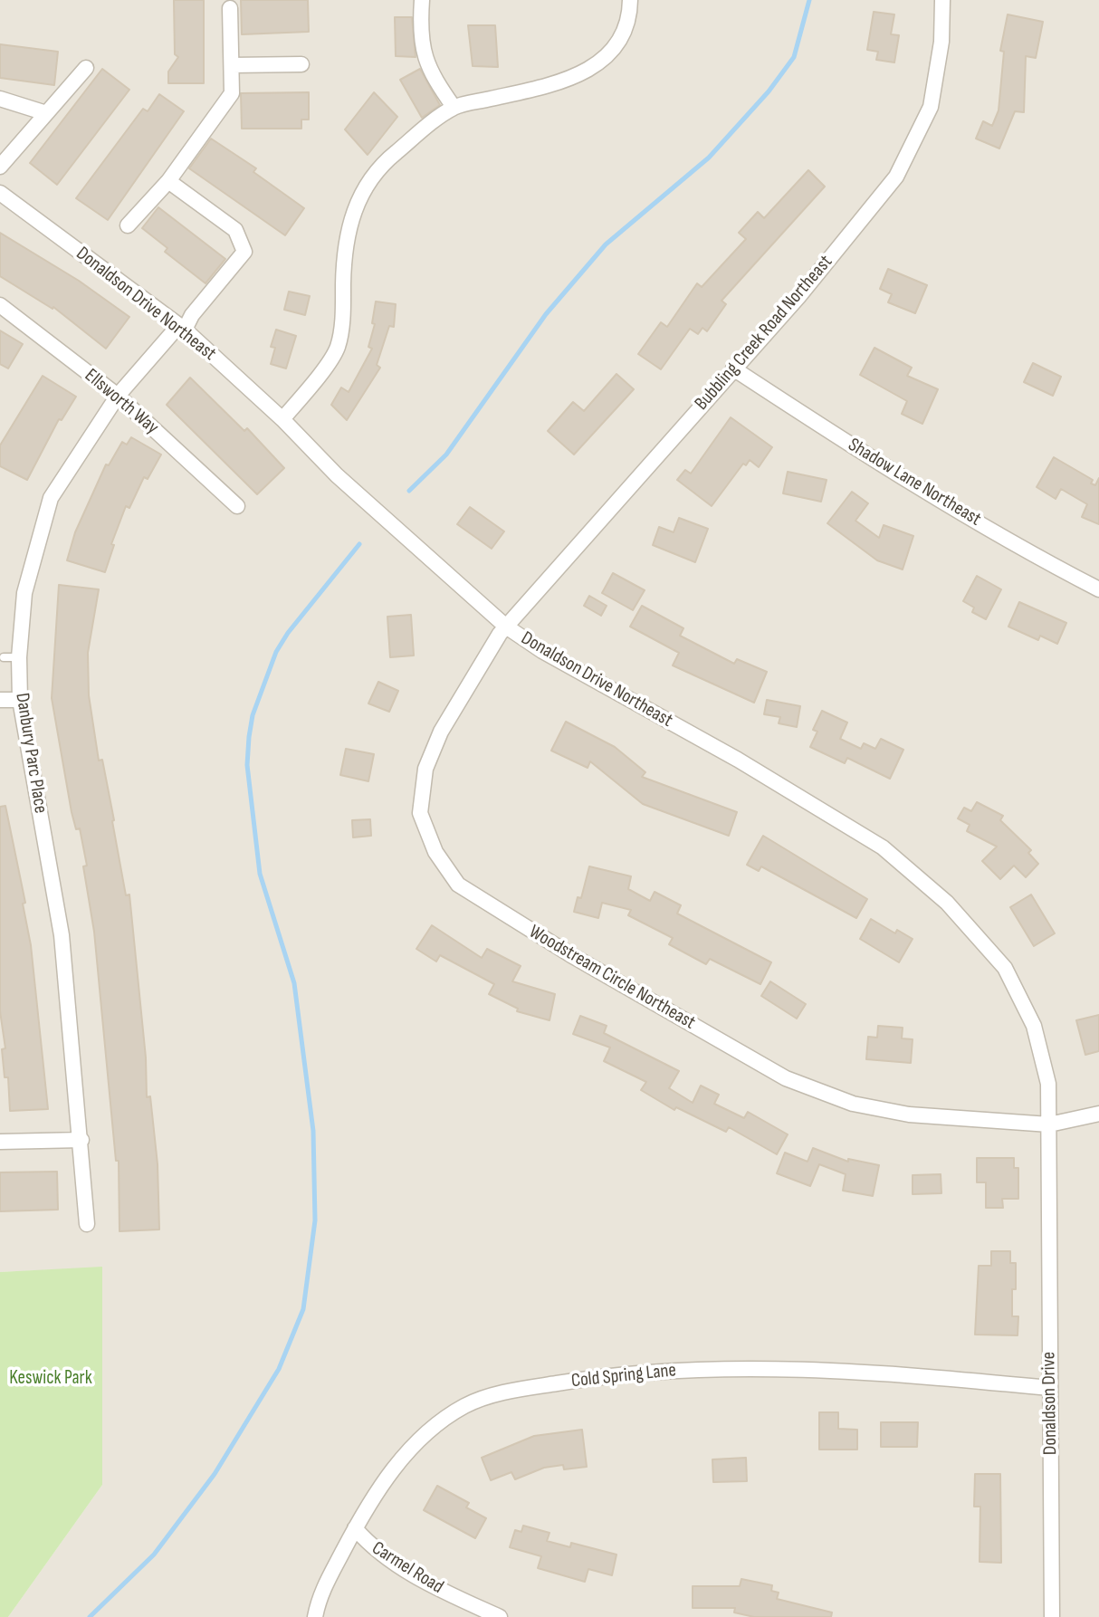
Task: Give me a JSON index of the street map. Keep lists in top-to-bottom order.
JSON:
{
  "streets": {
    "street": [
      "Donaldson Drive Northeast",
      "Bubbling Creek Road Northeast",
      "Ellsworth Way",
      "Shadow Lane Northeast",
      "Danbury Parc Place",
      "Woodstream Circle Northeast",
      "Cold Spring Lane",
      "Donaldson Drive",
      "Carmel Road"
    ]
  },
  "crossings": [
    ["Donaldson Drive Northeast", "Bubbling Creek Road Northeast"],
    ["Donaldson Drive Northeast", "Danbury Parc Place"],
    ["Donaldson Drive Northeast", "Woodstream Circle Northeast"],
    ["Donaldson Drive Northeast", "Donaldson Drive"],
    ["Bubbling Creek Road Northeast", "Shadow Lane Northeast"],
    ["Bubbling Creek Road Northeast", "Woodstream Circle Northeast"],
    ["Ellsworth Way", "Danbury Parc Place"],
    ["Cold Spring Lane", "Donaldson Drive"],
    ["Cold Spring Lane", "Carmel Road"]
  ],
  "parks": ["Keswick Park"]
}
